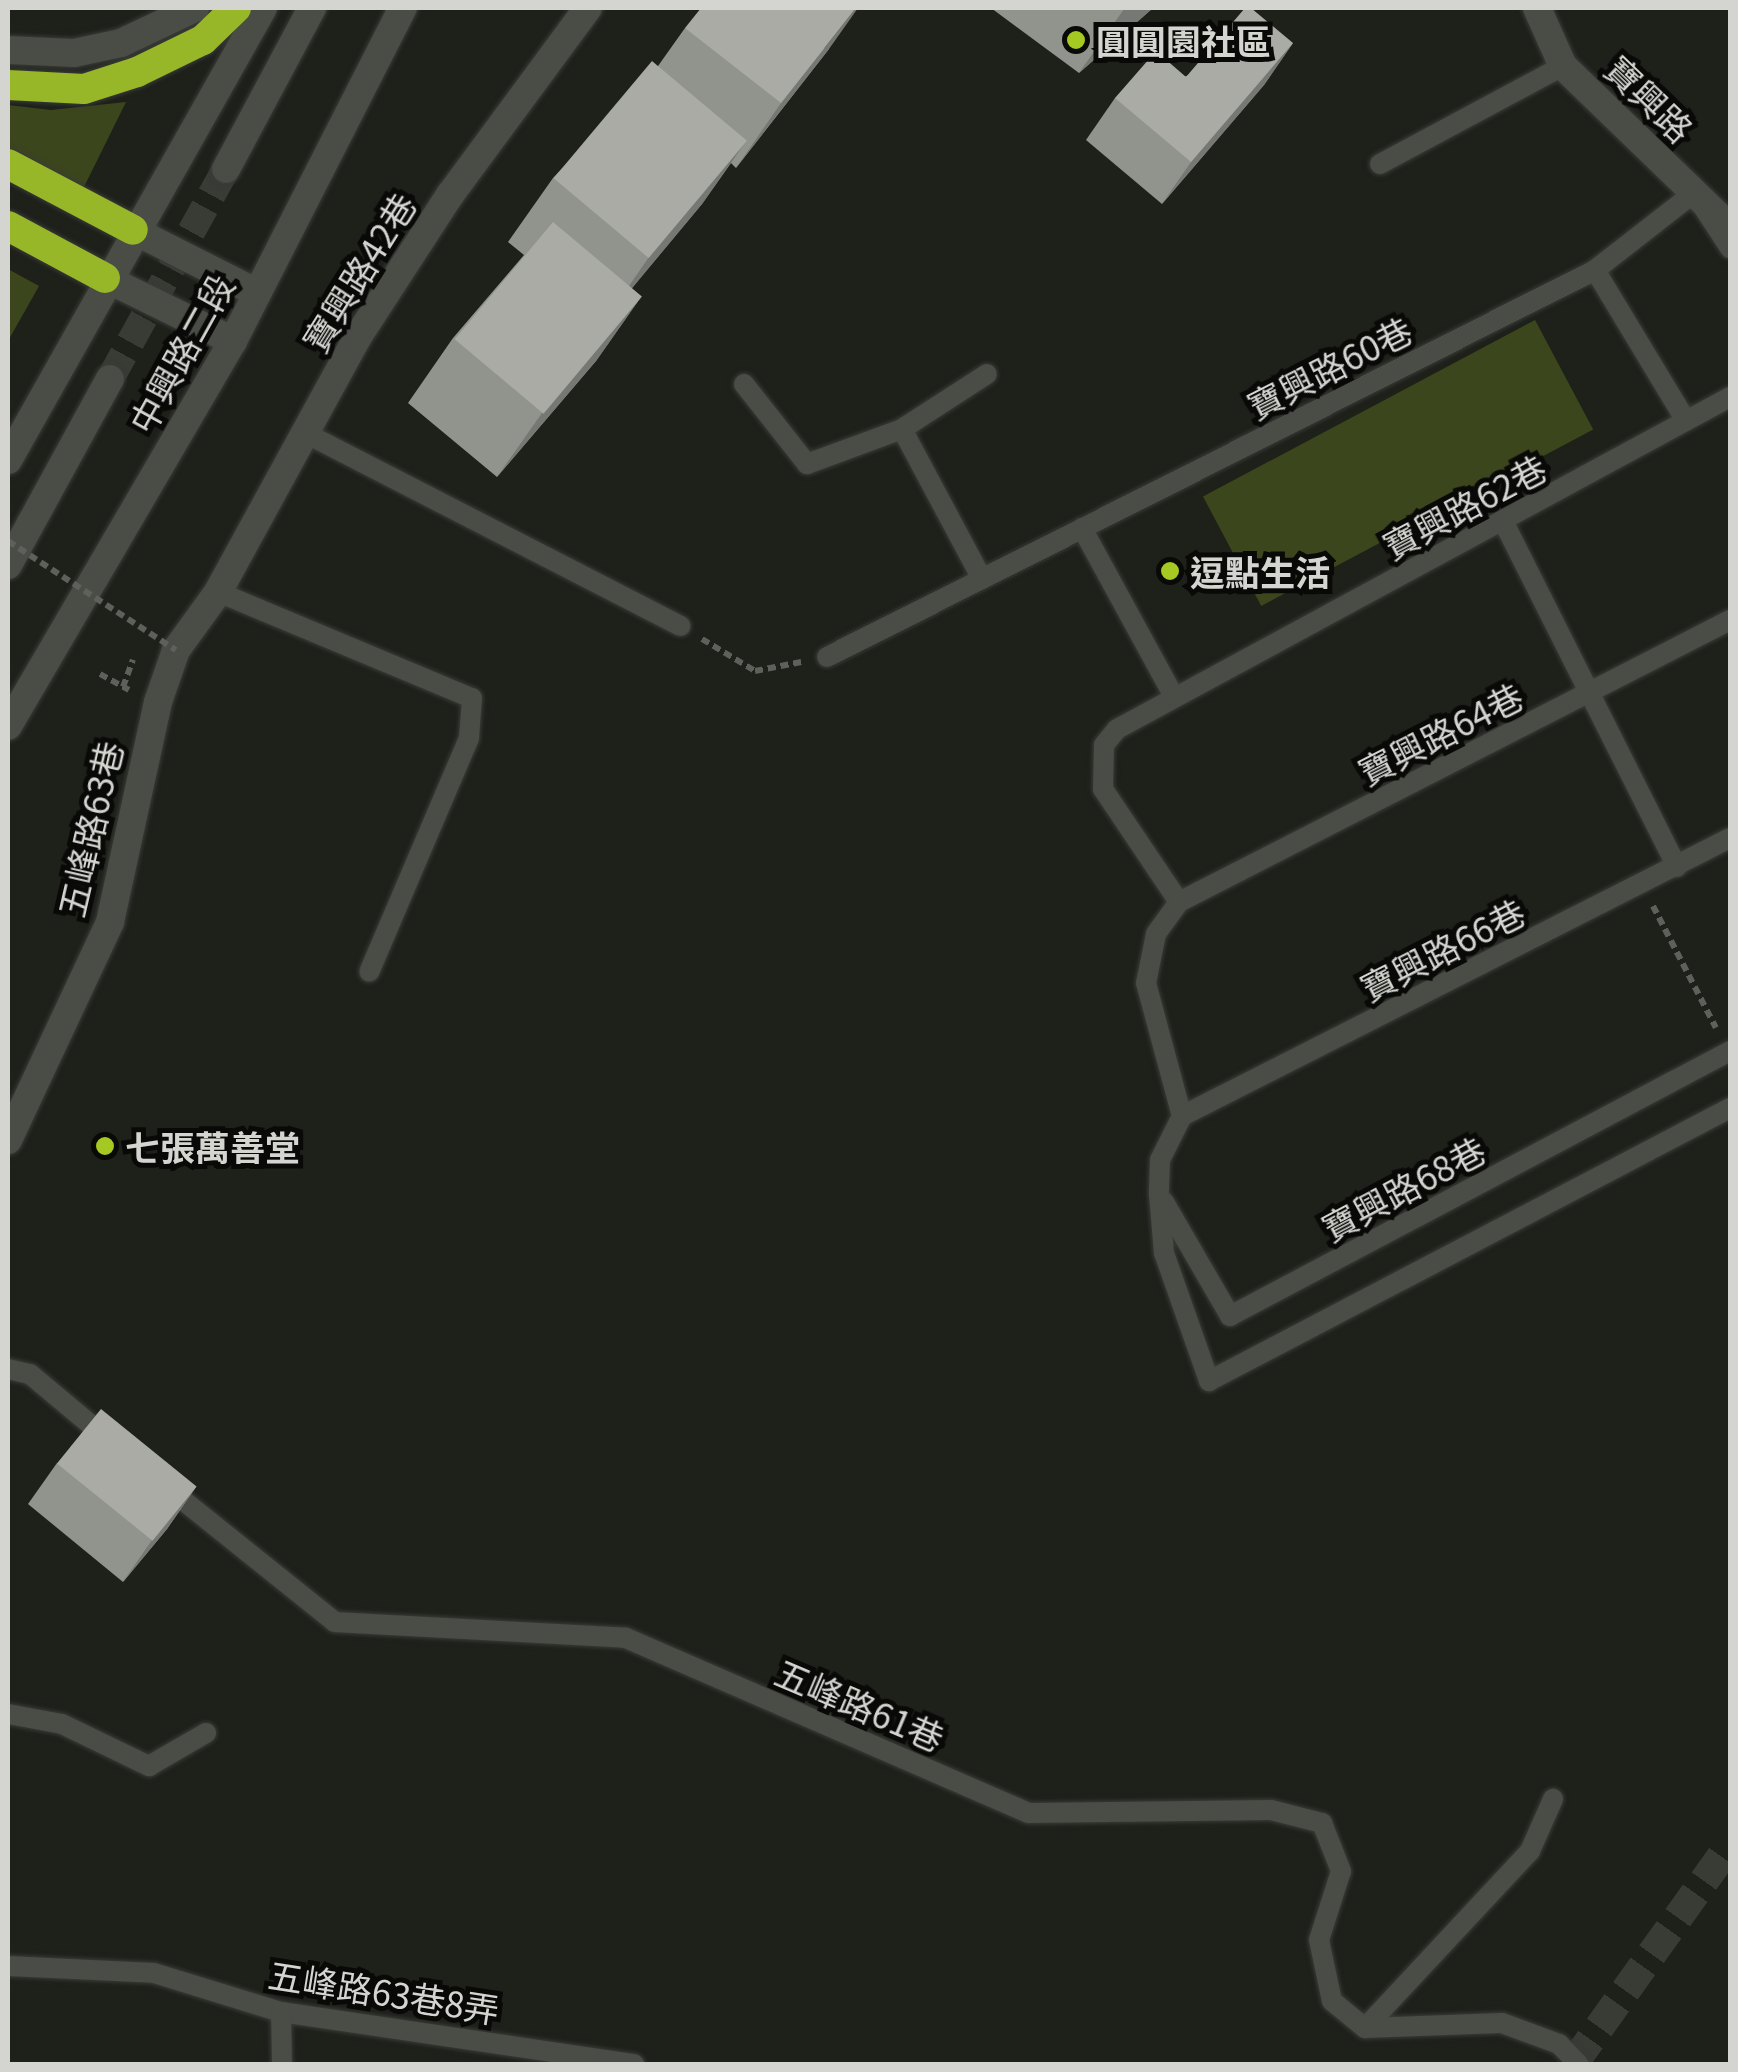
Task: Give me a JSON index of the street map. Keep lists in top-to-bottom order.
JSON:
{
  "streets": {
    "street": [
      "寶興路",
      "寶興路42巷",
      "中興路二段",
      "五峰路63巷"
    ],
    "lane": [
      "寶興路60巷",
      "寶興路62巷",
      "寶興路64巷",
      "寶興路66巷",
      "寶興路68巷",
      "五峰路61巷",
      "五峰路63巷8弄"
    ]
  },
  "crossings": [
    ["寶興路", "寶興路60巷"],
    ["寶興路42巷", "五峰路63巷"],
    ["寶興路62巷", "寶興路64巷"]
  ],
  "places": ["圓圓園社區", "逗點生活", "七張萬善堂"]
}
